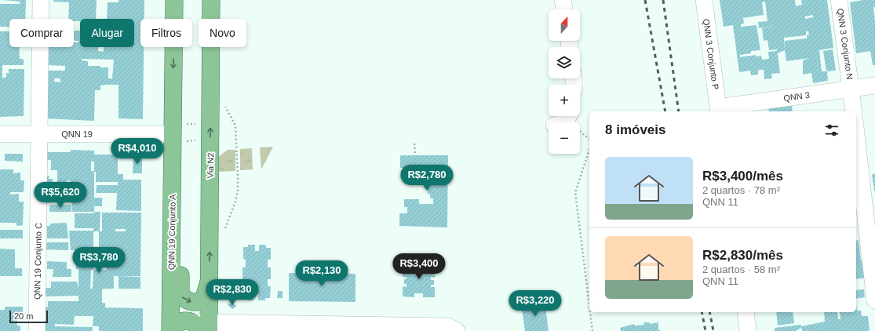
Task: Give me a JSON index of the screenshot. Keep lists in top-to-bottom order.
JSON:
{
  "streets": {
    "main road": ["Via N2", "QNN 19 Conjunto A"],
    "street": [
      "QNN 3 Conjunto N",
      "QNN 3 Conjunto P",
      "QNN 3",
      "QNN 19",
      "QNN 19 Conjunto C"
    ]
  },
  "crossings": [
    ["QNN 3 Conjunto N", "QNN 3"],
    ["QNN 3 Conjunto P", "QNN 3"],
    ["QNN 19", "QNN 19 Conjunto A"],
    ["QNN 19", "QNN 19 Conjunto C"]
  ],
  "one_way": ["Via N2"],
  "scale_bar": "20 m",
  "north": "top",
  "page": {
    "map_buttons": ["+", "−"],
    "chip": [
      "Comprar",
      "Alugar",
      "Filtros",
      "Novo"
    ],
    "heading": "8 imóveis",
    "price": [
      "R$4,010",
      "R$2,780",
      "R$5,620",
      "R$3,780",
      "R$3,400",
      "R$2,130",
      "R$2,830",
      "R$3,220"
    ],
    "list": [
      {
        "name": "R$3,400/mês",
        "note": "2 quartos · 78 m² · QNN 11"
      },
      {
        "name": "R$2,830/mês",
        "note": "2 quartos · 58 m² · QNN 11"
      }
    ],
    "scale": "20 m"
  }
}
